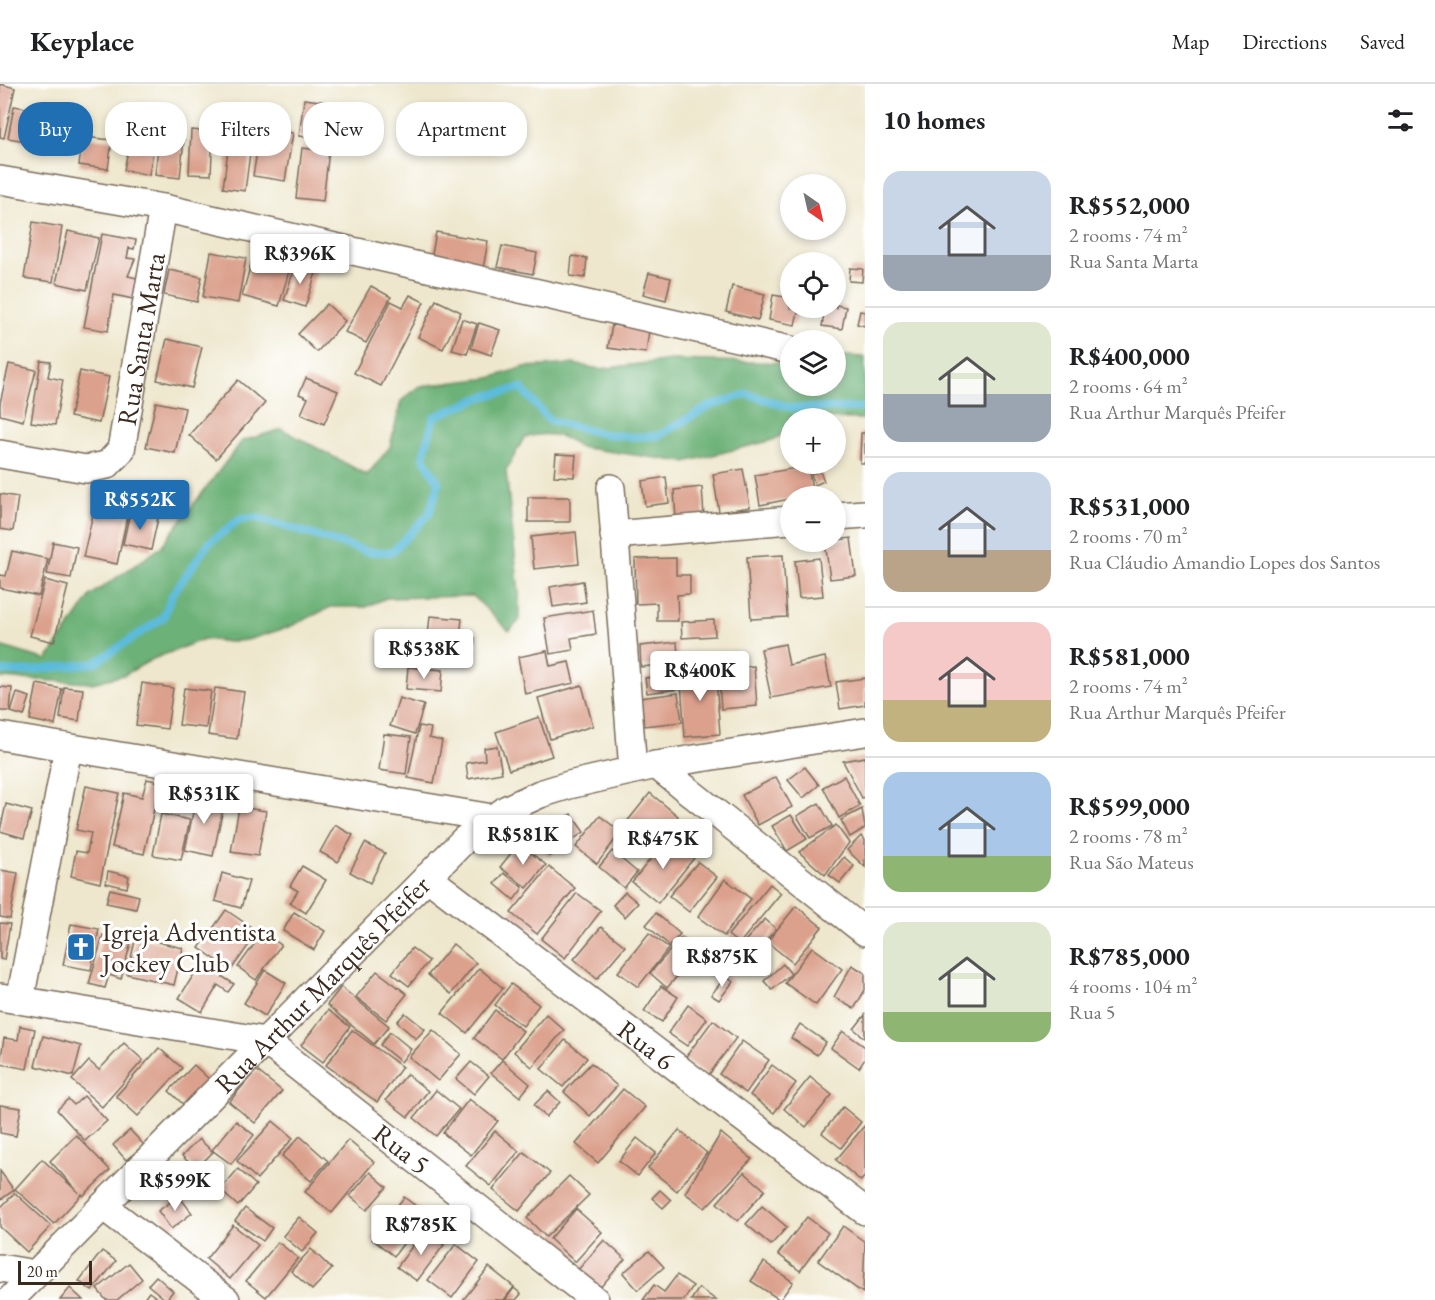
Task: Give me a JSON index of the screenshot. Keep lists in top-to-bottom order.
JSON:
{
  "streets": {
    "street": [
      "Rua Santa Marta",
      "Rua Arthur Marquês Pfeifer",
      "Rua 6",
      "Rua 5"
    ]
  },
  "crossings": [
    ["Rua Arthur Marquês Pfeifer", "Rua 6"],
    ["Rua Arthur Marquês Pfeifer", "Rua 5"]
  ],
  "places": {
    "church": ["Igreja Adventista Jockey Club"]
  },
  "scale_bar": "20 m",
  "north": "bottom right",
  "page": {
    "header": "Keyplace",
    "nav": ["Map", "Directions", "Saved"],
    "heading": "10 homes",
    "chip": [
      "Buy",
      "Rent",
      "Filters",
      "New",
      "Apartment"
    ],
    "list": [
      {
        "name": "R$552,000",
        "note": "2 rooms · 74 m² · Rua Santa Marta"
      },
      {
        "name": "R$400,000",
        "note": "2 rooms · 64 m² · Rua Arthur Marquês Pfeifer"
      },
      {
        "name": "R$531,000",
        "note": "2 rooms · 70 m² · Rua Cláudio Amandio Lopes dos Santos"
      },
      {
        "name": "R$581,000",
        "note": "2 rooms · 74 m² · Rua Arthur Marquês Pfeifer"
      },
      {
        "name": "R$599,000",
        "note": "2 rooms · 78 m² · Rua São Mateus"
      },
      {
        "name": "R$785,000",
        "note": "4 rooms · 104 m² · Rua 5"
      }
    ],
    "map_buttons": ["+", "−"],
    "price": [
      "R$396K",
      "R$552K",
      "R$538K",
      "R$400K",
      "R$531K",
      "R$581K",
      "R$475K",
      "R$875K",
      "R$599K",
      "R$785K"
    ],
    "scale": "20 m"
  }
}
